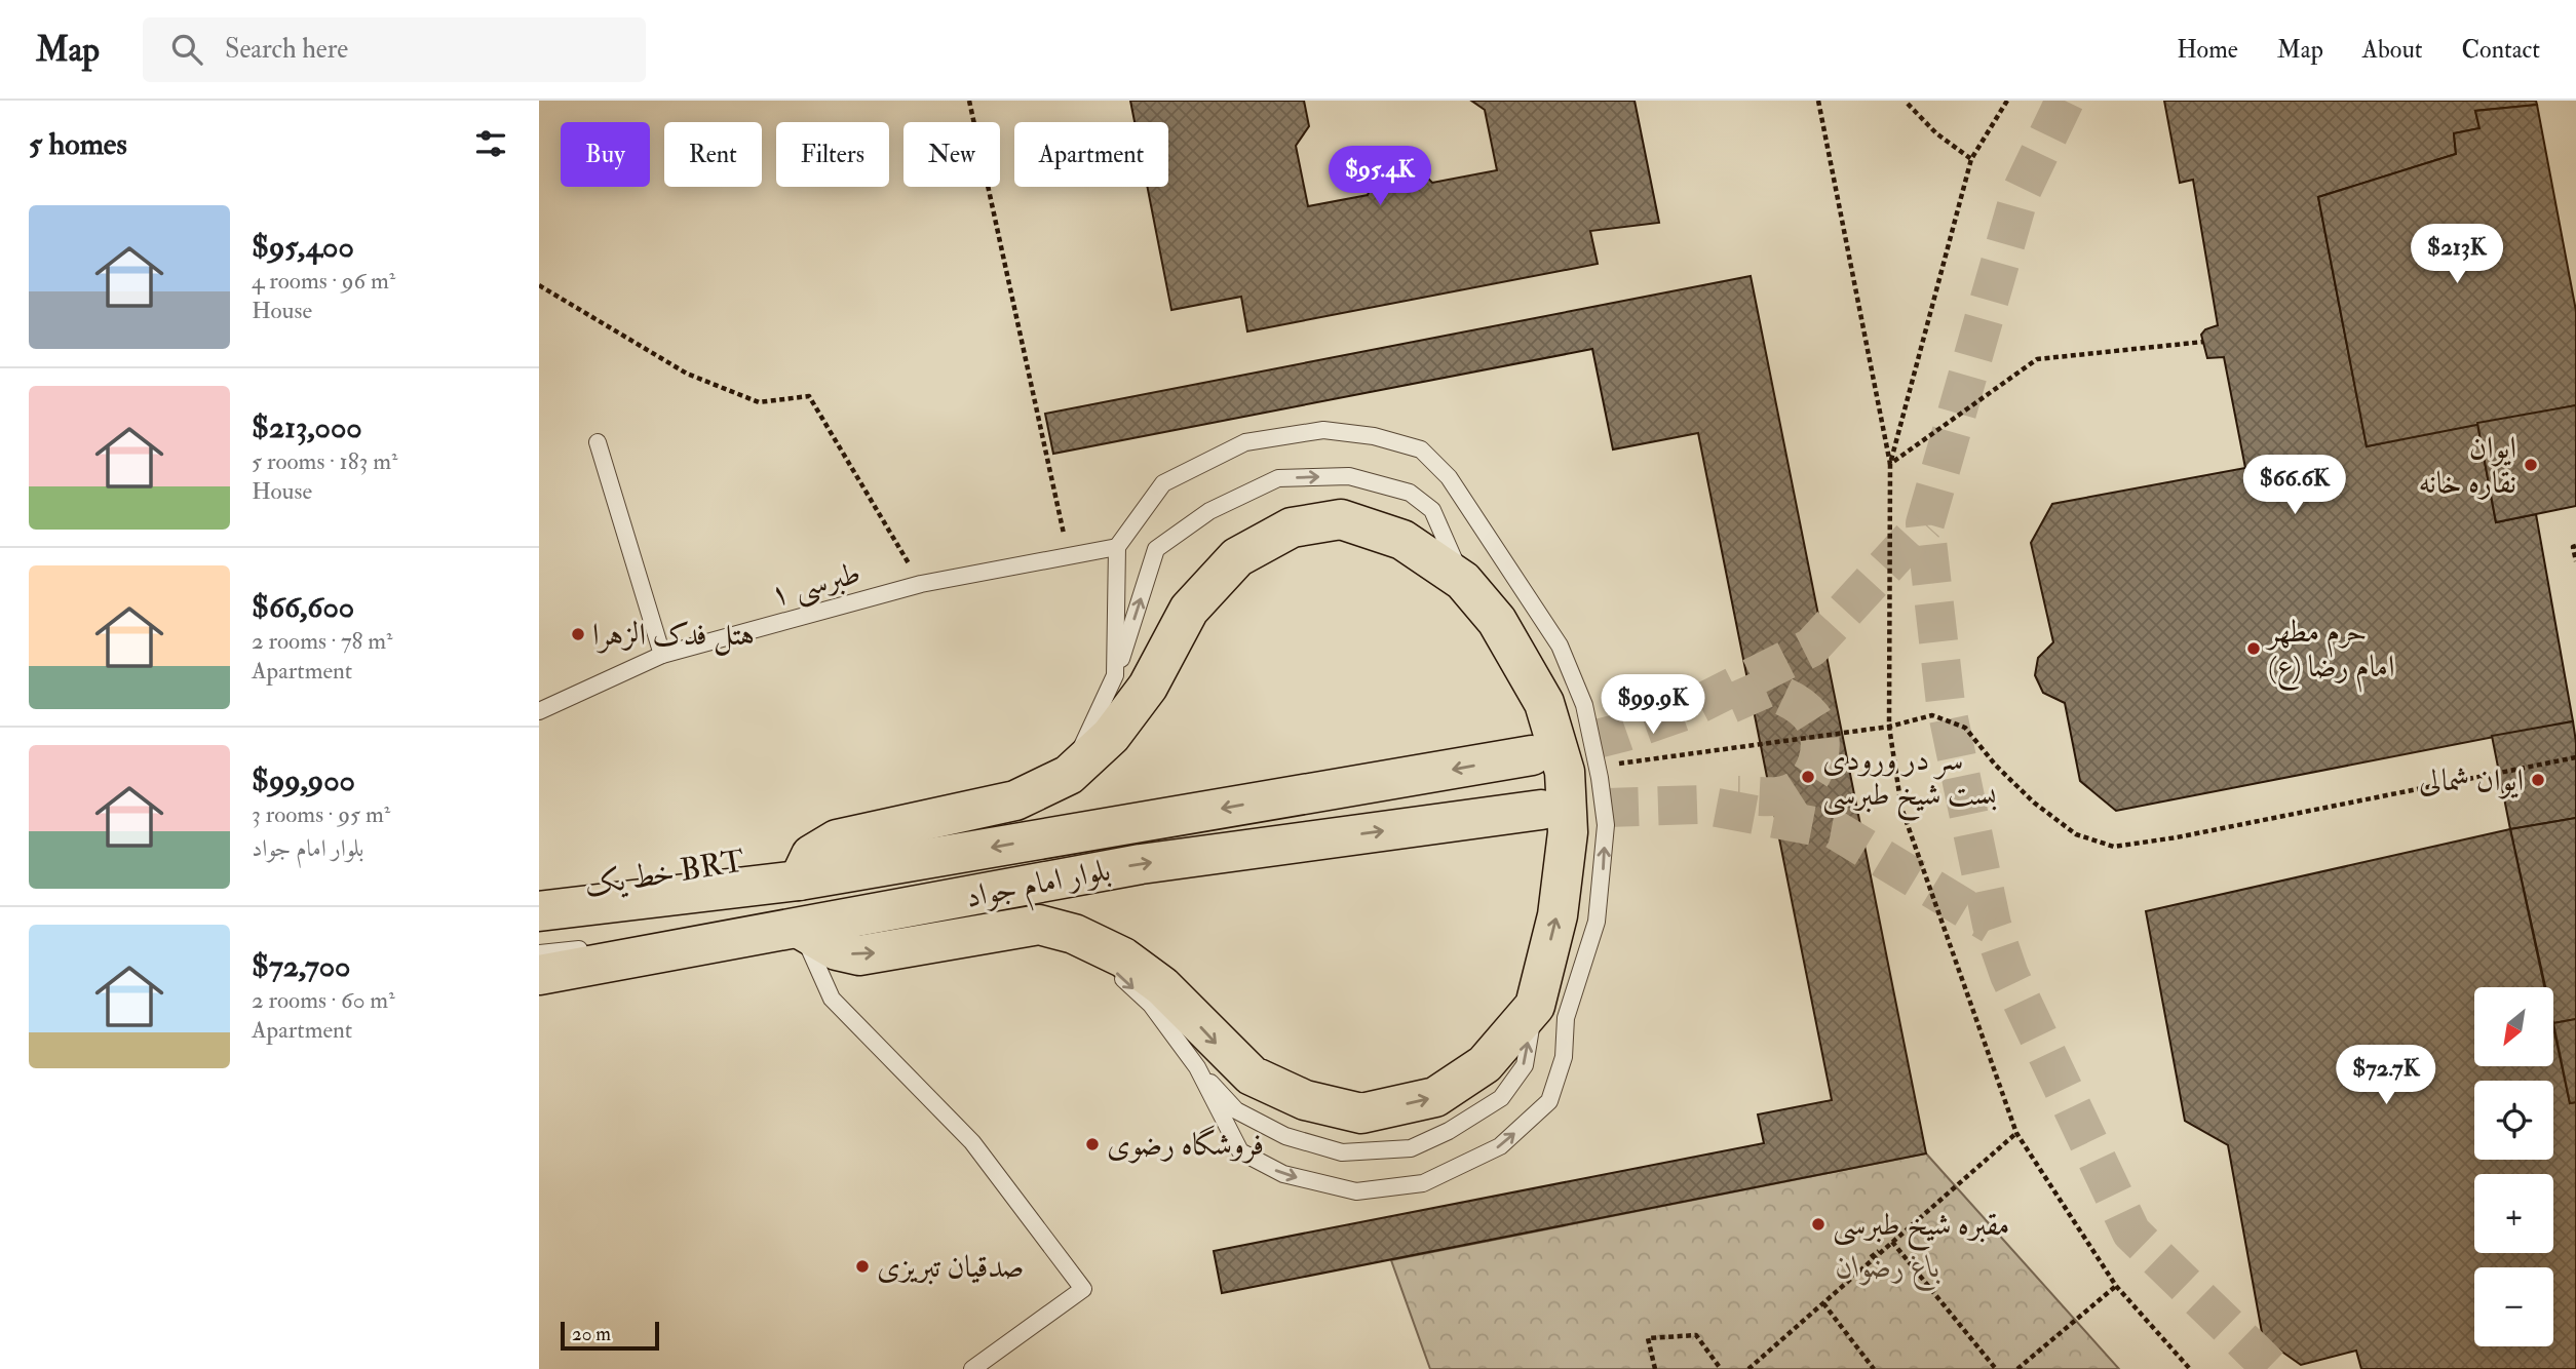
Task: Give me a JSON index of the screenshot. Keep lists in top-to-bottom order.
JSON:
{
  "streets": {
    "main road": ["بلوار امام جواد"],
    "lane": ["طبرسی ۱", "خط یک BRT"]
  },
  "crossings": [
    ["خط یک BRT", "بلوار امام جواد"]
  ],
  "parks": ["باغ رضوان"],
  "places": [
    "ایوان نقاره خانه",
    "هتل فدک الزهرا",
    "حرم مطهر امام رضا (ع)",
    "سر در ورودی بست شیخ طبرسی",
    "ایوان شمالی",
    "فروشگاه رضوی",
    "مقبره شیخ طبرسی",
    "صدقیان تبریزی"
  ],
  "scale_bar": "20 m",
  "north": "bottom left",
  "page": {
    "header": "Map",
    "search": "Search here",
    "nav": [
      "Home",
      "Map",
      "About",
      "Contact"
    ],
    "heading": "5 homes",
    "chip": [
      "Buy",
      "Rent",
      "Filters",
      "New",
      "Apartment"
    ],
    "price": [
      "$95.4K",
      "$213K",
      "$66.6K",
      "$99.9K",
      "$72.7K"
    ],
    "list": [
      {
        "name": "$95,400",
        "note": "4 rooms · 96 m² · House"
      },
      {
        "name": "$213,000",
        "note": "5 rooms · 183 m² · House"
      },
      {
        "name": "$66,600",
        "note": "2 rooms · 78 m² · Apartment"
      },
      {
        "name": "$99,900",
        "note": "3 rooms · 95 m² · بلوار امام جواد"
      },
      {
        "name": "$72,700",
        "note": "2 rooms · 60 m² · Apartment"
      }
    ],
    "map_buttons": ["+", "−"],
    "scale": "20 m"
  }
}
